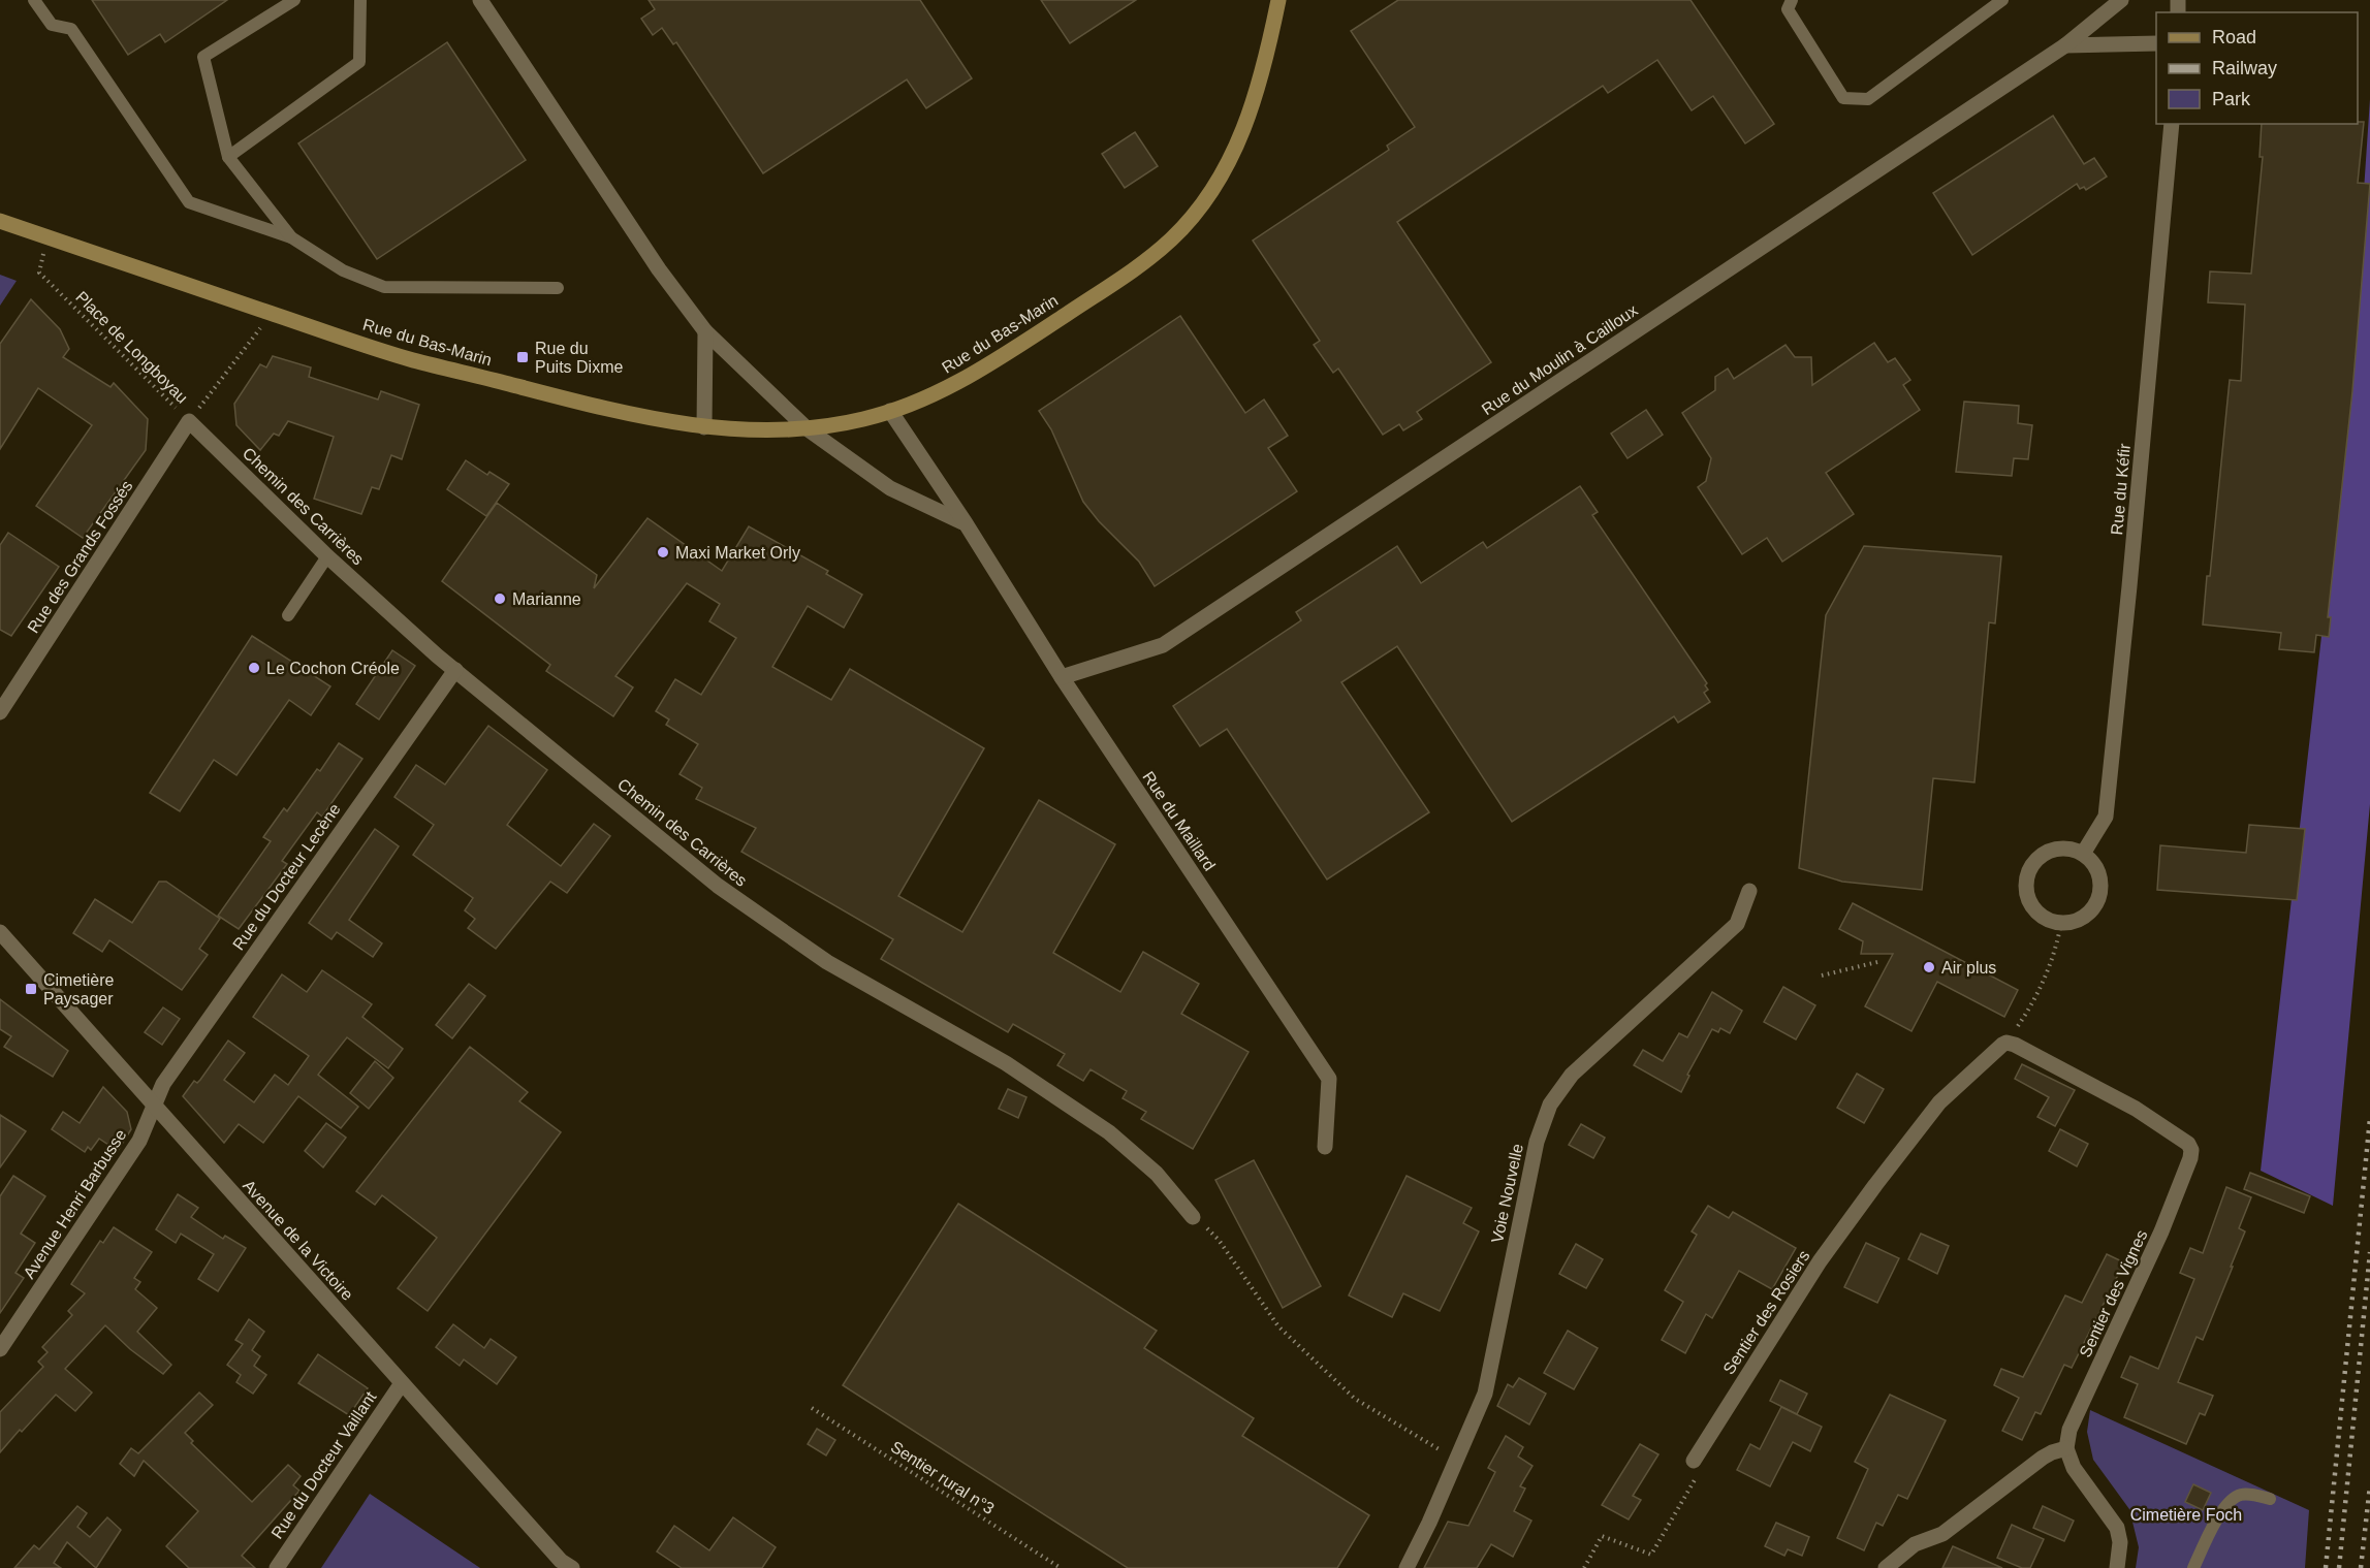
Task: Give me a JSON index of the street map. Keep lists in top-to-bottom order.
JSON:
{
  "streets": {
    "main road": ["Rue du Bas-Marin"],
    "street": [
      "Rue du Moulin à Cailloux",
      "Rue du Kéfir",
      "Chemin des Carrières",
      "Rue des Grands Fossés",
      "Rue du Maillard",
      "Rue du Docteur Lecène",
      "Voie Nouvelle",
      "Avenue Henri Barbusse",
      "Avenue de la Victoire",
      "Sentier des Vignes",
      "Sentier des Rosiers",
      "Rue du Docteur Vaillant"
    ],
    "path": ["Place de Longboyau", "Sentier rural n°3"]
  },
  "crossings": [
    ["Rue du Bas-Marin", "Place de Longboyau"],
    ["Rue du Bas-Marin", "Rue du Maillard"],
    ["Place de Longboyau", "Chemin des Carrières"],
    ["Place de Longboyau", "Rue des Grands Fossés"],
    ["Rue du Moulin à Cailloux", "Rue du Maillard"],
    ["Chemin des Carrières", "Rue des Grands Fossés"],
    ["Chemin des Carrières", "Rue du Docteur Lecène"],
    ["Rue du Docteur Lecène", "Avenue Henri Barbusse"],
    ["Rue du Docteur Lecène", "Avenue de la Victoire"],
    ["Avenue Henri Barbusse", "Avenue de la Victoire"],
    ["Avenue de la Victoire", "Rue du Docteur Vaillant"],
    ["Sentier des Vignes", "Sentier des Rosiers"]
  ],
  "parks": ["Cimetière Foch"],
  "places": {
    "transit": ["Rue du Puits Dixme", "Cimetière Paysager"],
    "other": [
      "Maxi Market Orly",
      "Marianne",
      "Le Cochon Créole",
      "Air plus"
    ]
  },
  "legend": ["Road", "Railway", "Park"]
}
